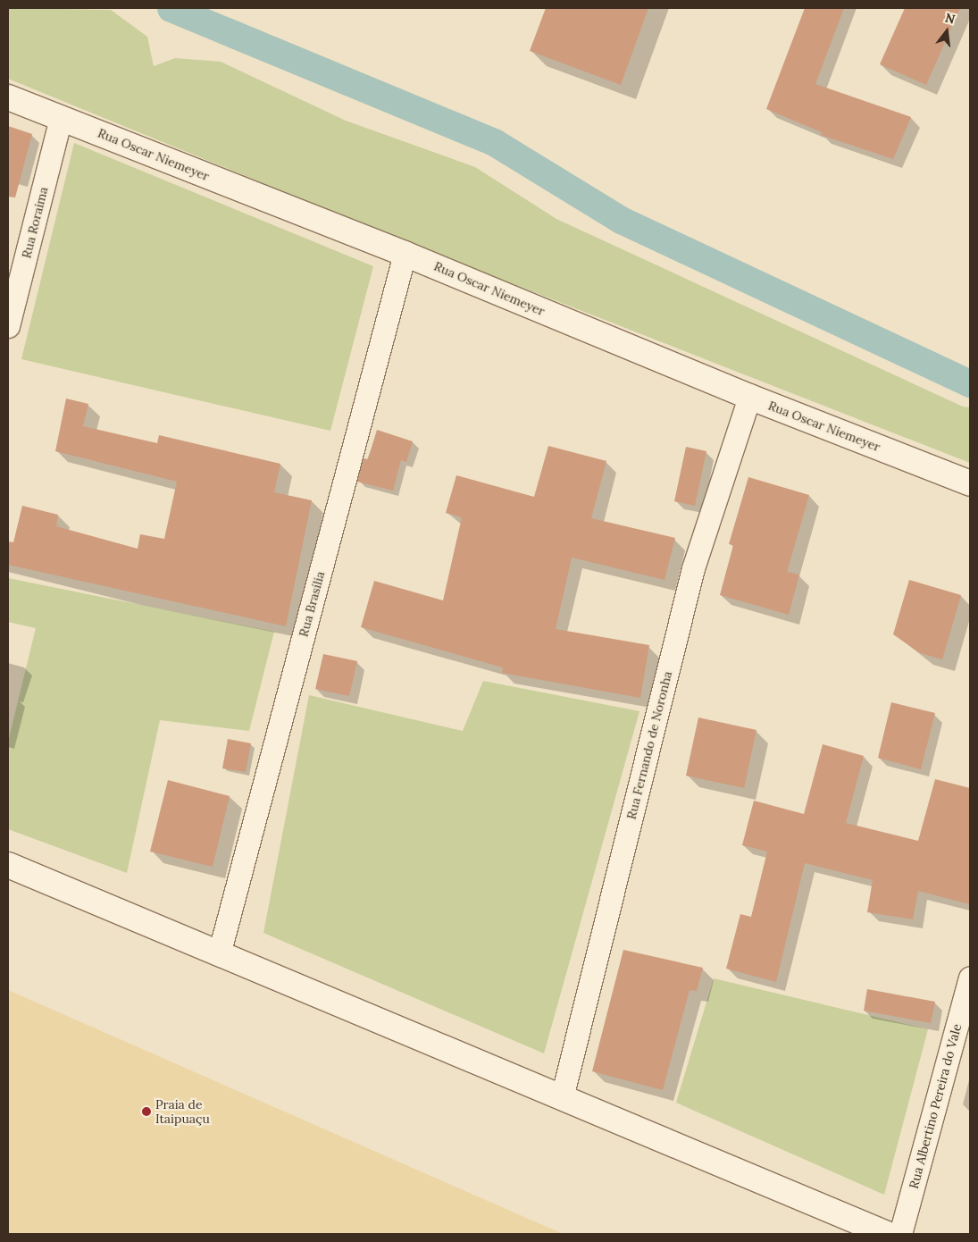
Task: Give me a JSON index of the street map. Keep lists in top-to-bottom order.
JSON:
{
  "streets": {
    "street": [
      "Rua Oscar Niemeyer",
      "Rua Roraima",
      "Rua Brasília",
      "Rua Fernando de Noronha",
      "Rua Albertino Pereira do Vale"
    ]
  },
  "crossings": [
    ["Rua Oscar Niemeyer", "Rua Roraima"],
    ["Rua Oscar Niemeyer", "Rua Brasília"],
    ["Rua Oscar Niemeyer", "Rua Fernando de Noronha"]
  ],
  "places": ["Praia de Itaipuaçu"],
  "north": "top"
}
